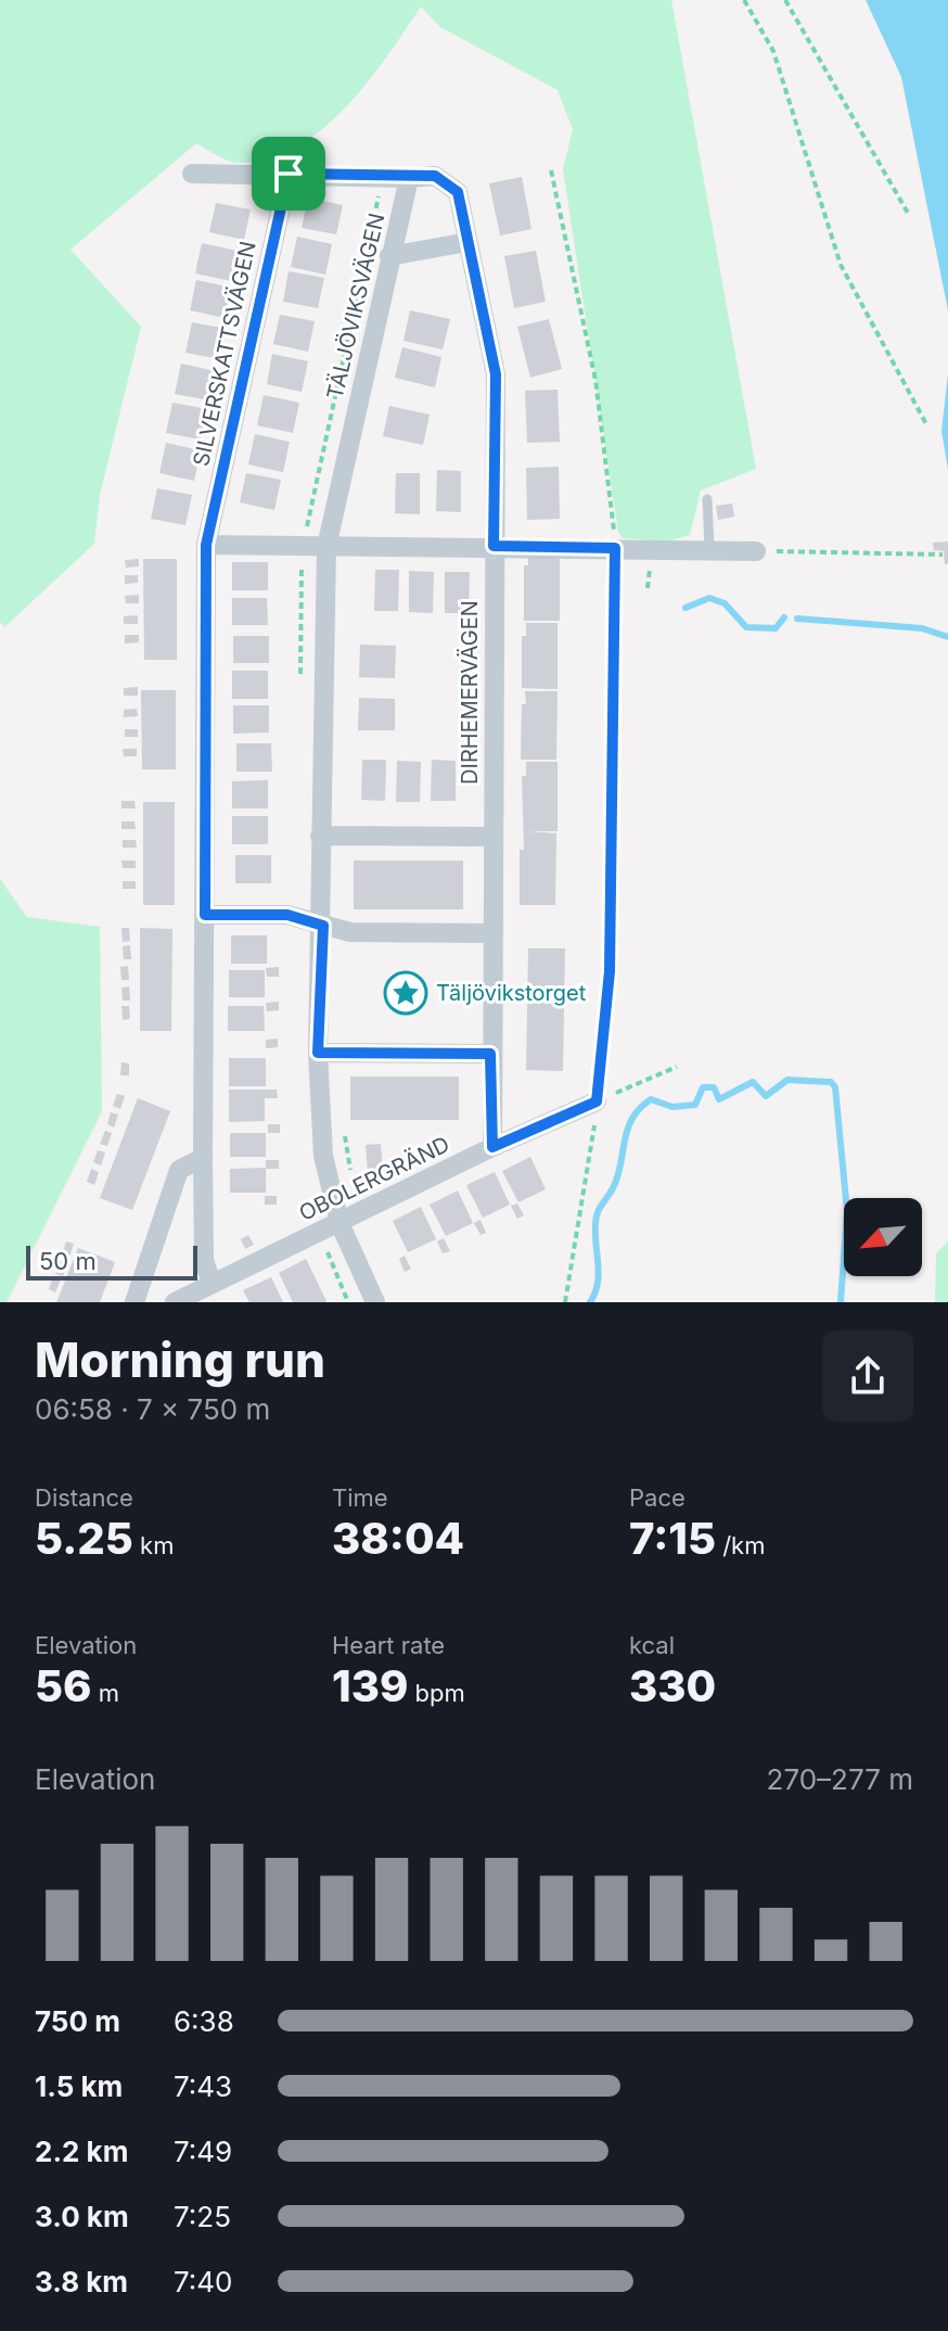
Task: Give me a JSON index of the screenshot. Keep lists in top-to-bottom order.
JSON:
{
  "streets": {
    "street": [
      "TÄLJÖVIKSVÄGEN",
      "SILVERSKATTSVÄGEN",
      "DIRHEMERVÄGEN",
      "OBOLERGRÄND"
    ]
  },
  "crossings": [
    ["TÄLJÖVIKSVÄGEN", "OBOLERGRÄND"],
    ["SILVERSKATTSVÄGEN", "OBOLERGRÄND"],
    ["DIRHEMERVÄGEN", "OBOLERGRÄND"]
  ],
  "places": {
    "place": ["Täljövikstorget"]
  },
  "scale_bar": "50 m",
  "north": "bottom left",
  "page": {
    "scale": "50 m",
    "heading": ["Morning run", "06:58 · 7 × 750 m"],
    "stats": [
      ["Distance", "5.25 km"],
      ["Time", "38:04"],
      ["Pace", "7:15 /km"],
      ["Elevation", "56 m"],
      ["Heart rate", "139 bpm"],
      ["kcal", "330"]
    ],
    "chart": ["Elevation", "270–277 m"],
    "list": [
      {
        "name": "750 m",
        "note": "6:38"
      },
      {
        "name": "1.5 km",
        "note": "7:43"
      },
      {
        "name": "2.2 km",
        "note": "7:49"
      },
      {
        "name": "3.0 km",
        "note": "7:25"
      },
      {
        "name": "3.8 km",
        "note": "7:40"
      }
    ]
  }
}
